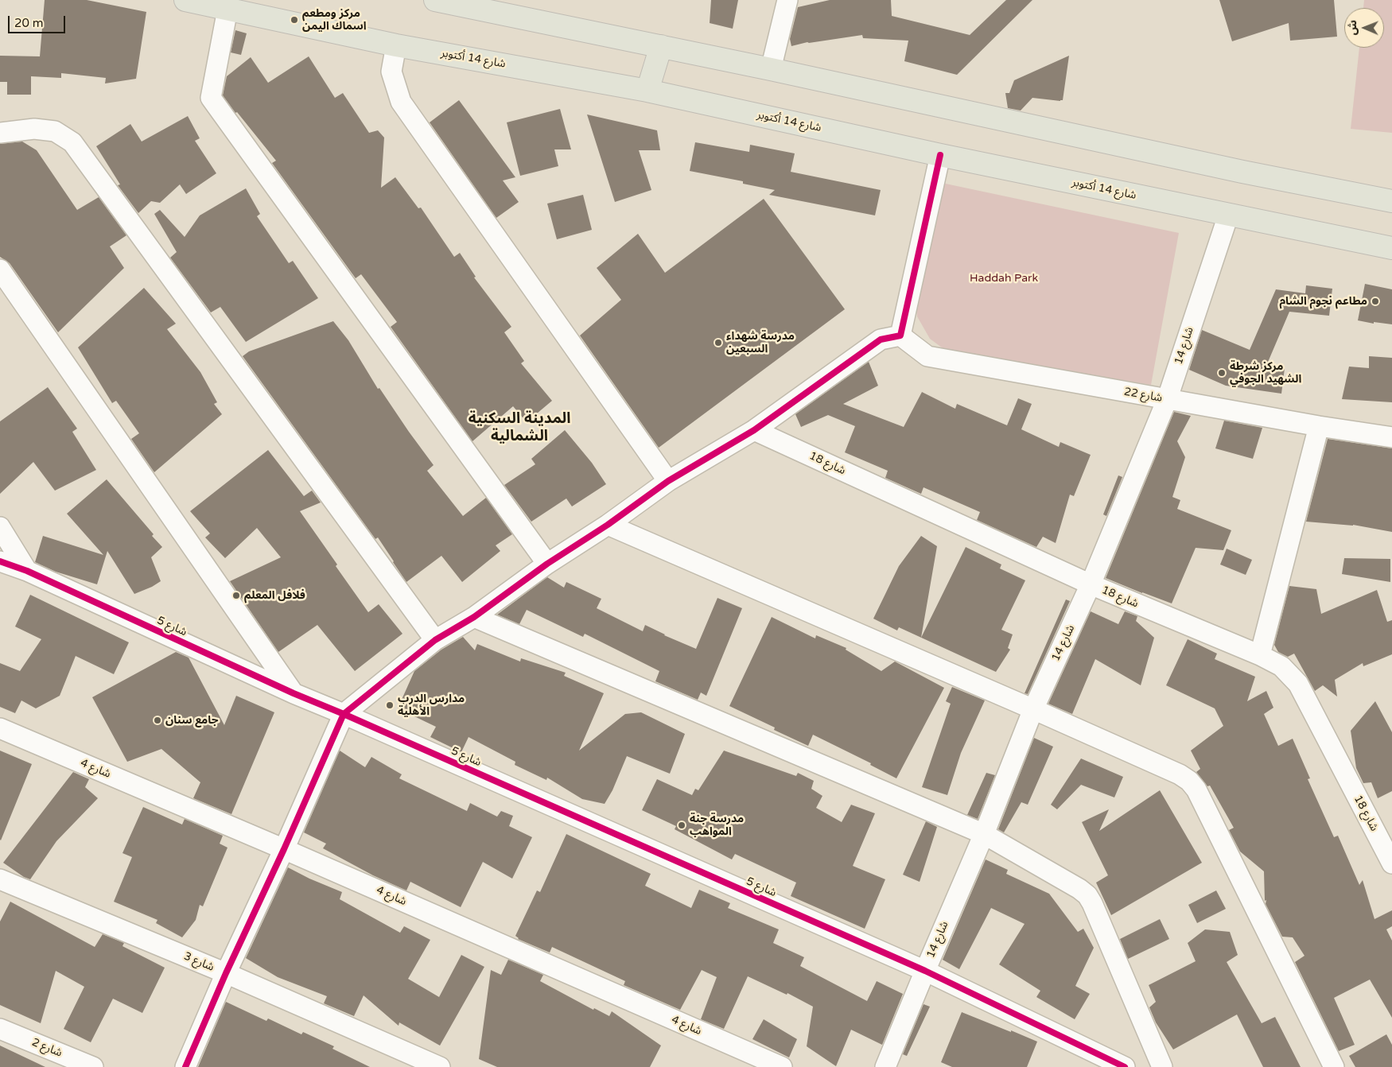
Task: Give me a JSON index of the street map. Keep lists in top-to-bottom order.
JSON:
{
  "streets": {
    "main road": ["شارع 14 أكتوبر"],
    "street": [
      "شارع 14",
      "شارع 22",
      "شارع 18",
      "شارع 5",
      "شارع 4",
      "شارع 3",
      "شارع 2"
    ]
  },
  "crossings": [
    ["شارع 14 أكتوبر", "شارع 14"],
    ["شارع 14", "شارع 22"],
    ["شارع 14", "شارع 18"],
    ["شارع 14", "شارع 5"]
  ],
  "districts": ["المدينة السكنية الشمالية"],
  "parks": ["Haddah Park"],
  "places": [
    "مركز ومطعم اسماك اليمن",
    "مطاعم نجوم الشام",
    "مدرسة شهداء السبعين",
    "مركز شرطة الشهيد الجوفي",
    "فلافل المعلم",
    "مدارس الدرب الأهلية",
    "جامع سنان",
    "مدرسة جنة المواهب"
  ],
  "scale_bar": "20 m",
  "north": "left"
}
